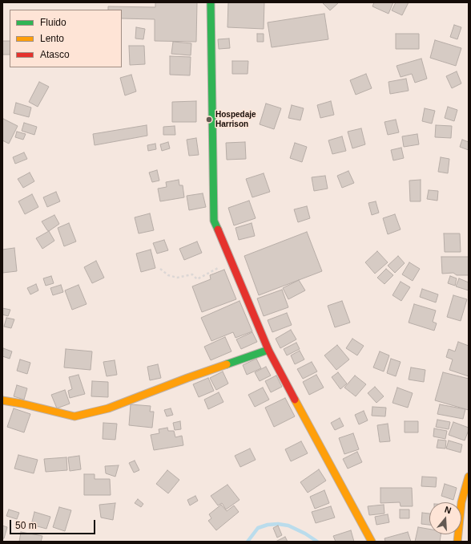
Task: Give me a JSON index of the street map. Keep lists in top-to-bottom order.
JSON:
{
  "places": ["Hospedaje Harrison"],
  "legend": ["Fluido", "Lento", "Atasco"],
  "scale_bar": "50 m",
  "north": "top"
}
